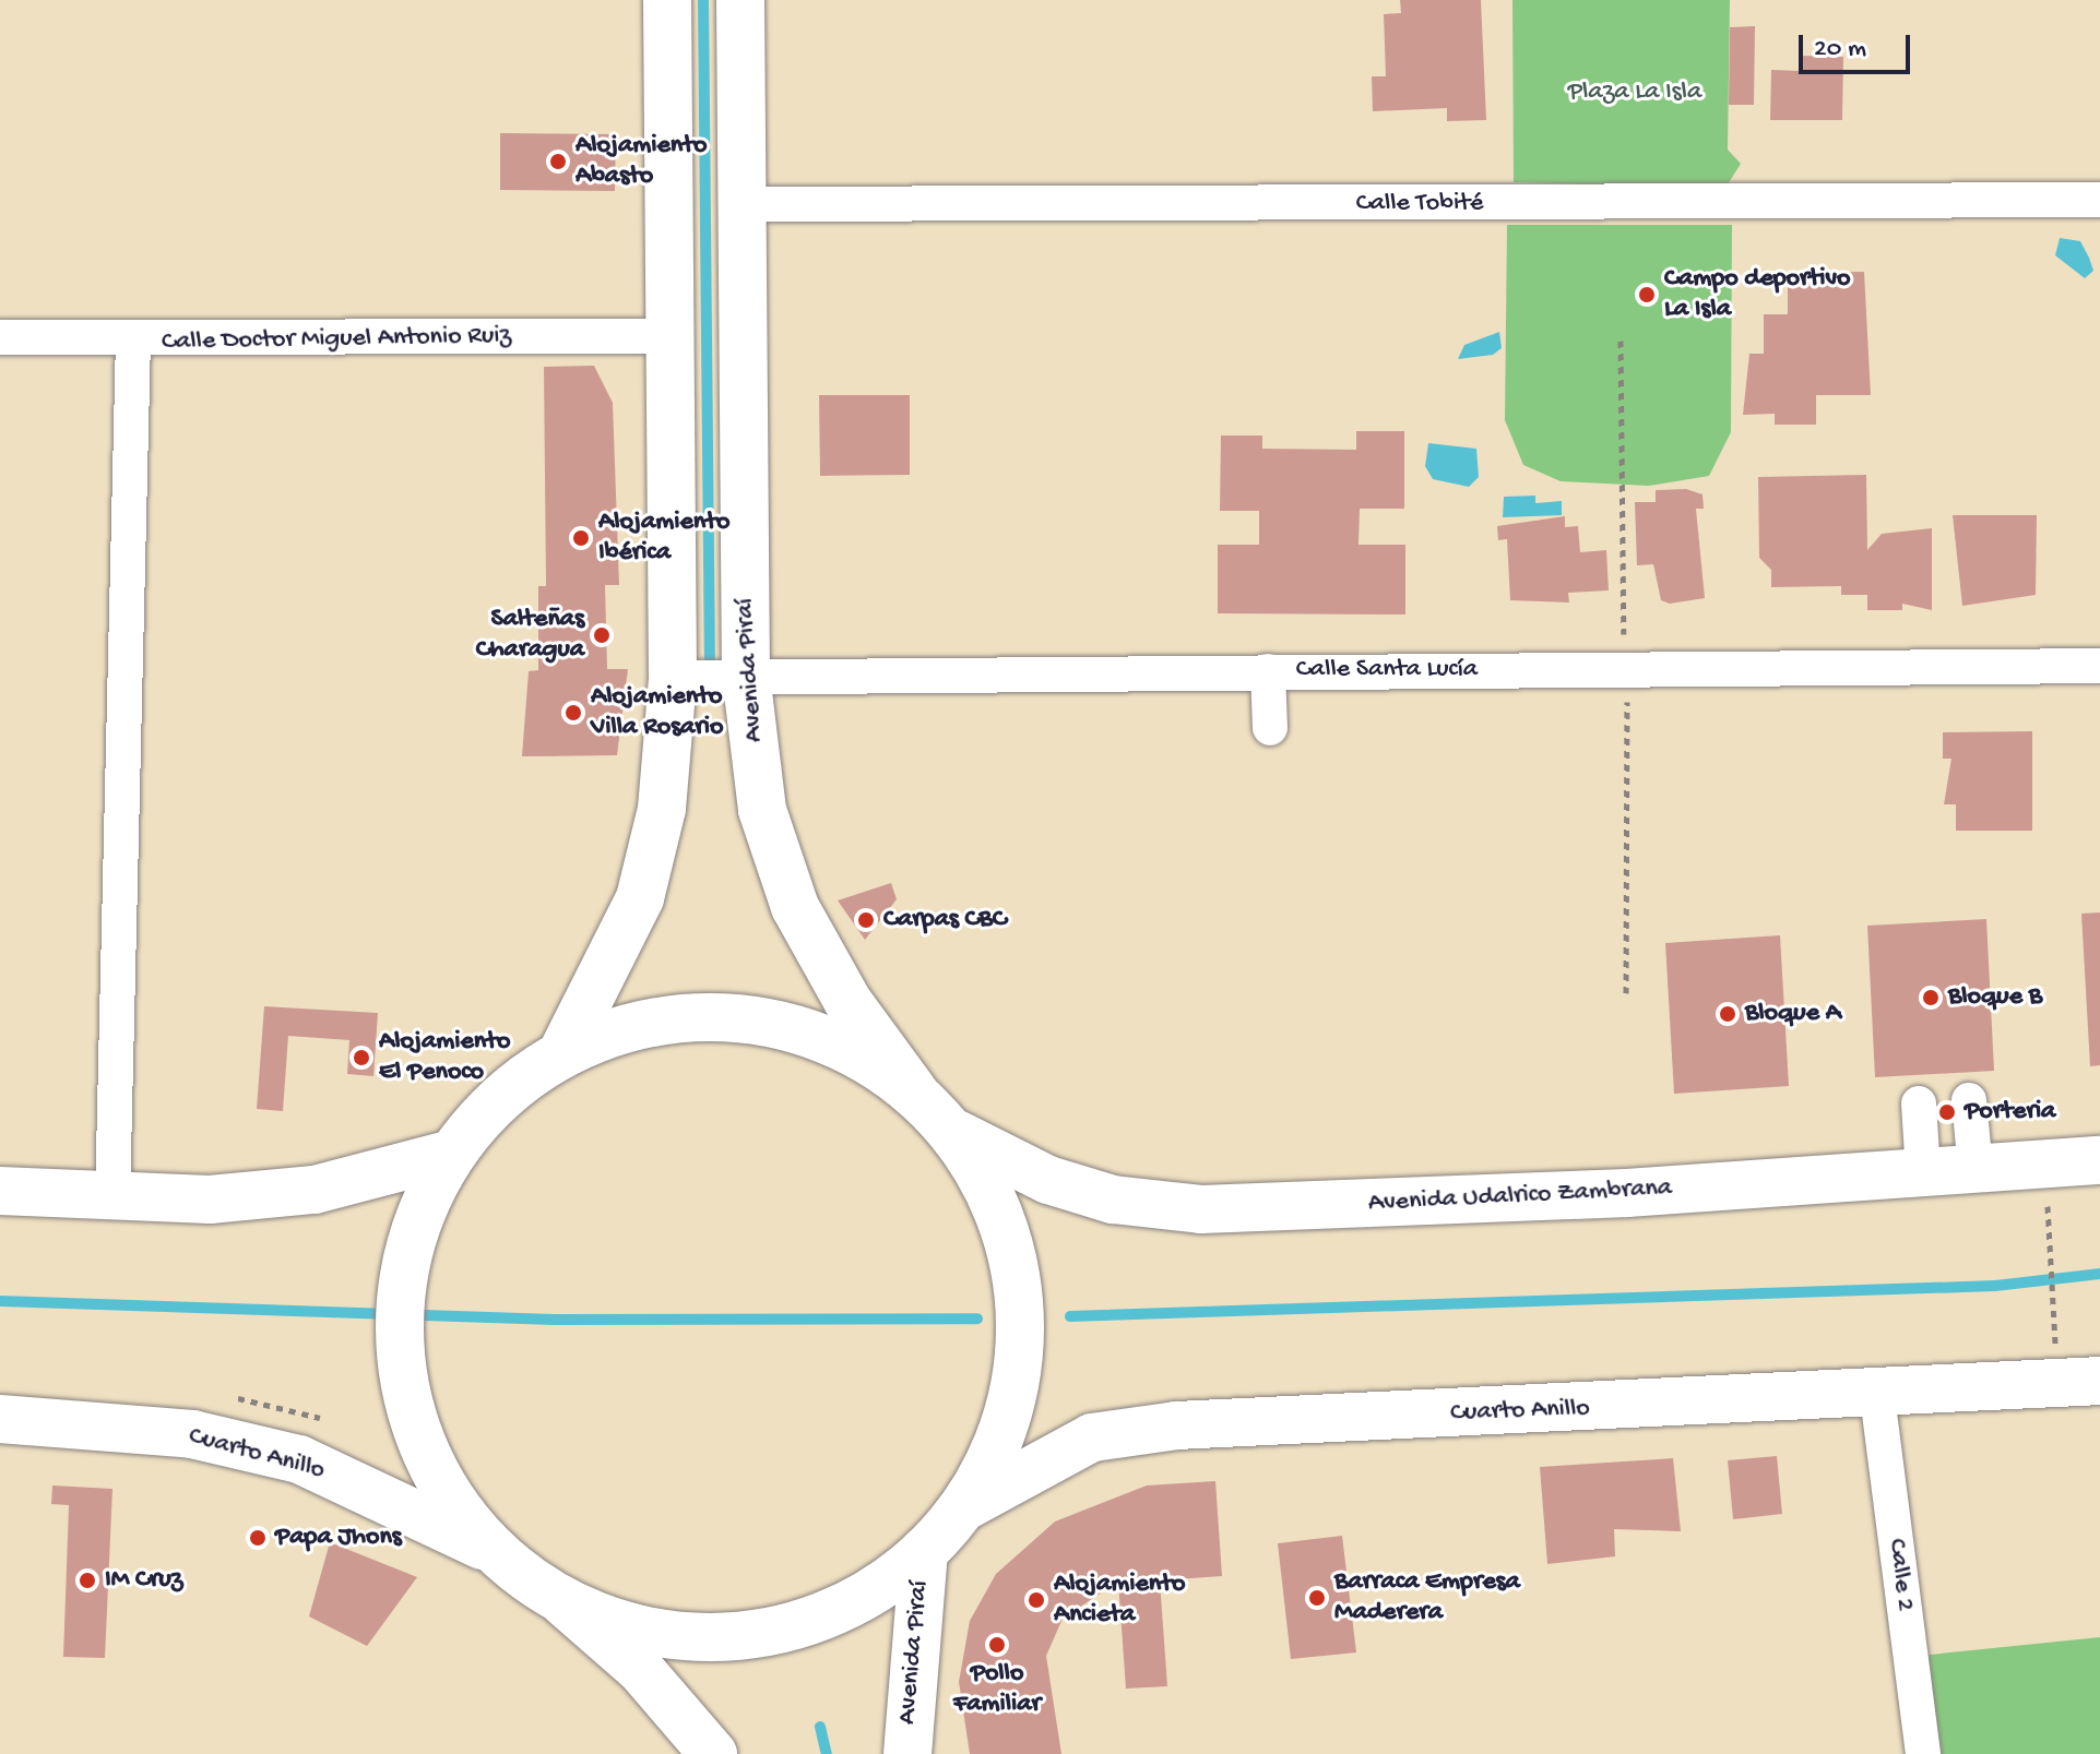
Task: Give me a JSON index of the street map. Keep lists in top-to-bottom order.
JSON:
{
  "streets": {
    "main road": ["Avenida Piraí", "Avenida Udalrico Zambrana", "Cuarto Anillo"],
    "street": [
      "Calle Tobité",
      "Calle Doctor Miguel Antonio Ruiz",
      "Calle Santa Lucía",
      "Calle 2"
    ]
  },
  "crossings": [
    ["Calle Tobité", "Avenida Piraí"],
    ["Avenida Piraí", "Calle Santa Lucía"],
    ["Cuarto Anillo", "Calle 2"]
  ],
  "parks": ["Plaza La Isla"],
  "places": [
    "Alojamiento Abasto",
    "Campo deportivo La Isla",
    "Alojamiento Ibérica",
    "Salteñas Charagua",
    "Alojamiento Villa Rosario",
    "Carpas CBC",
    "Bloque B",
    "Bloque A",
    "Alojamiento El Penoco",
    "Porteria",
    "Papa Jhons",
    "IM Cruz",
    "Barraca Empresa Maderera",
    "Alojamiento Ancieta",
    "Pollo Familiar"
  ],
  "scale_bar": "20 m"
}
